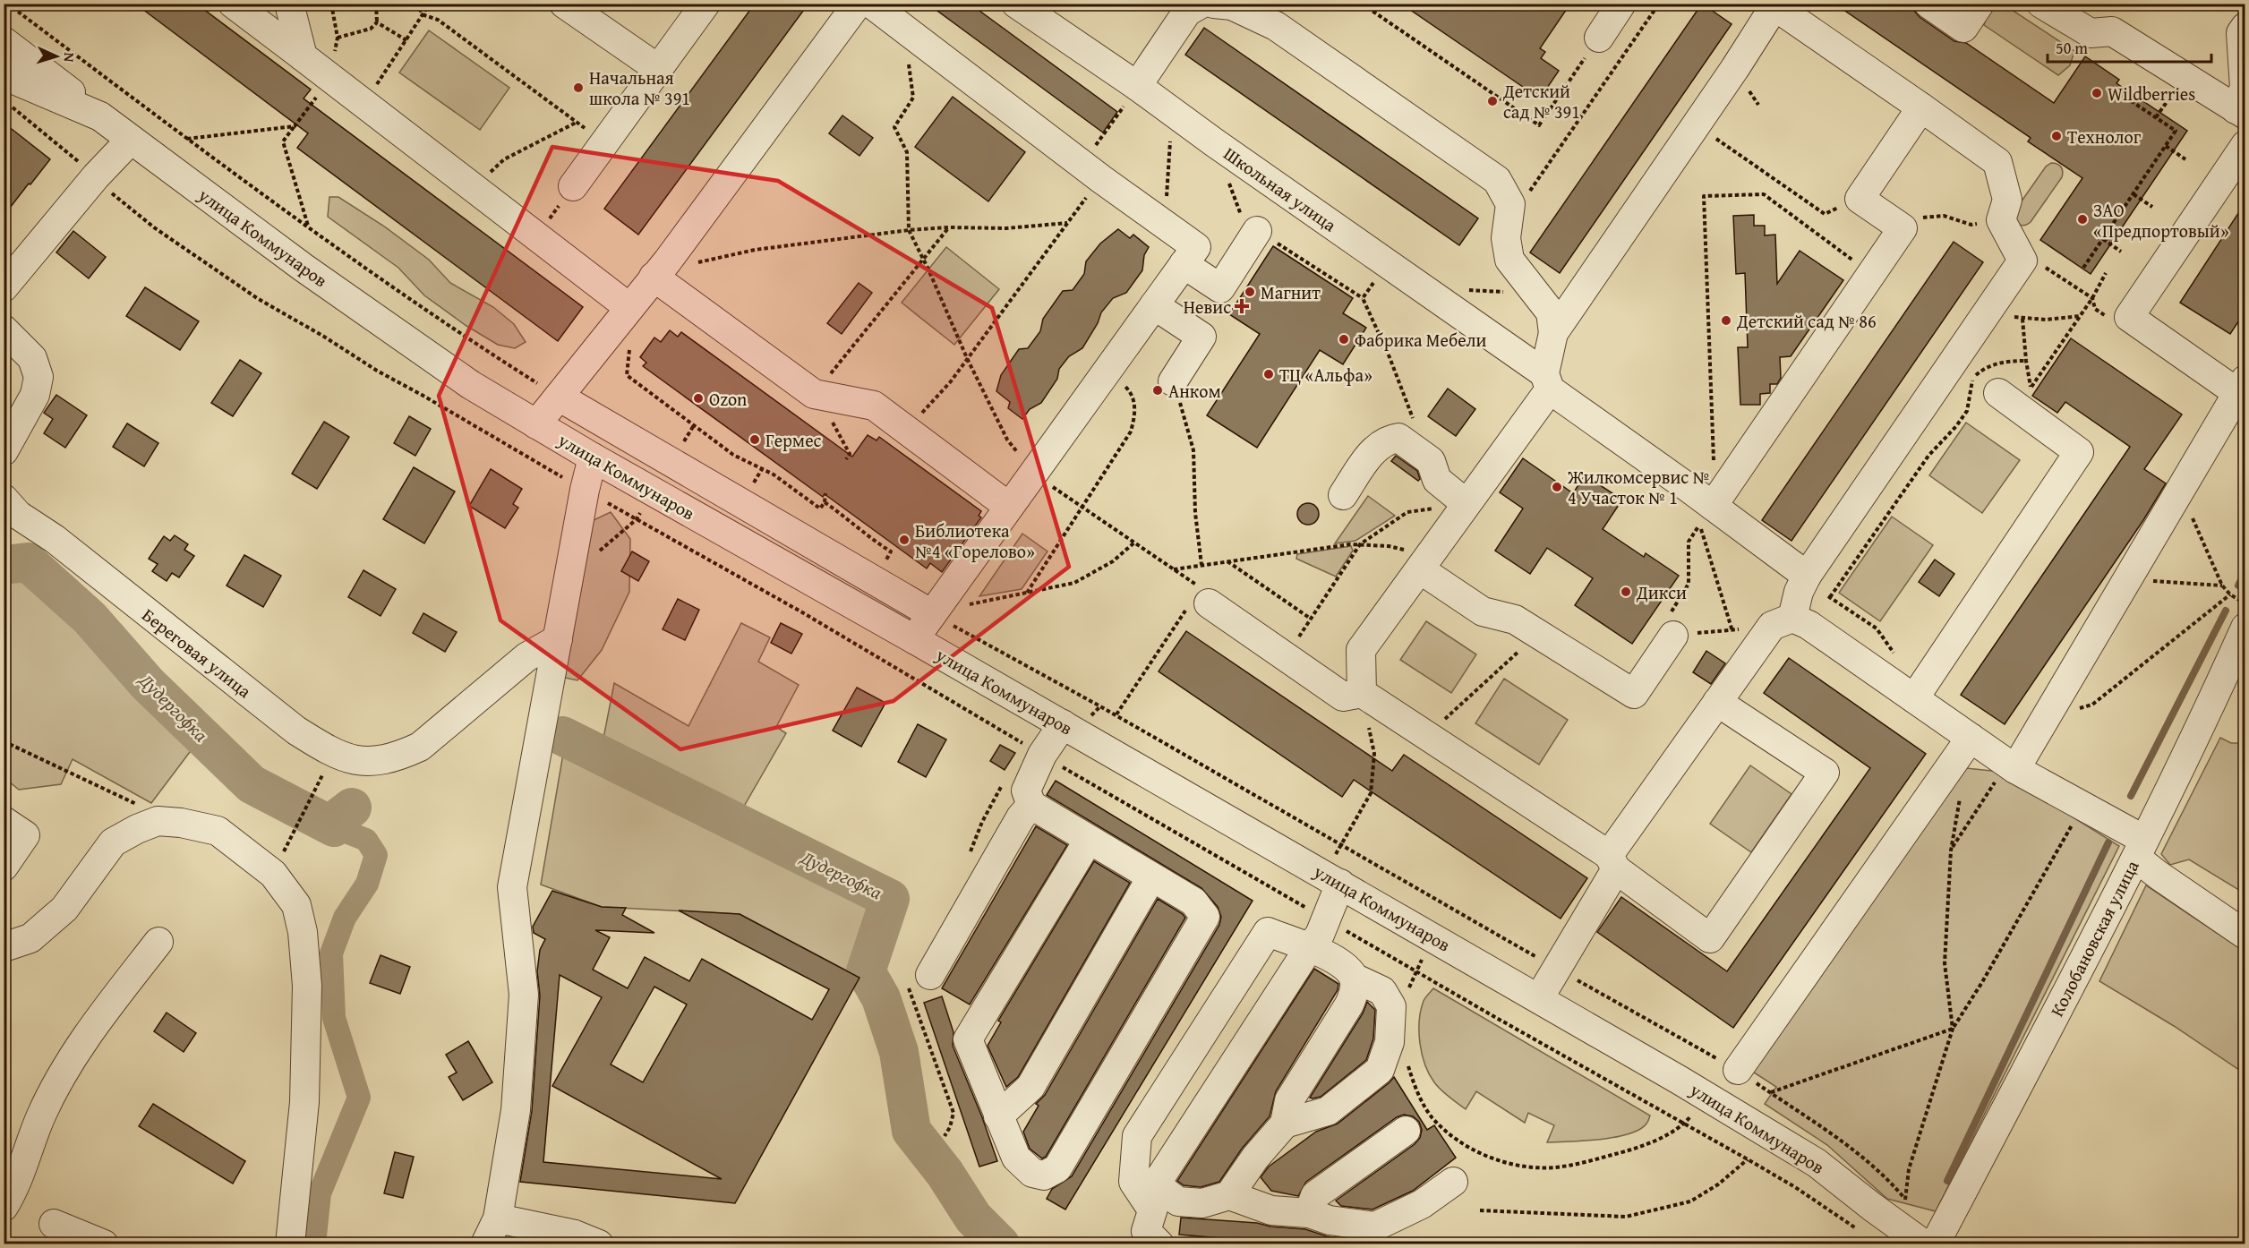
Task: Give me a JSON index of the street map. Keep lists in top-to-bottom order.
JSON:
{
  "streets": {
    "street": [
      "Школьная улица",
      "улица Коммунаров",
      "Береговая улица",
      "Колобановская улица"
    ]
  },
  "water": ["Дудергофка"],
  "places": {
    "other": [
      "Начальная школа № 391",
      "Wildberries",
      "Детский сад № 391",
      "Технолог",
      "ЗАО «Предпортовый»",
      "Магнит",
      "Детский сад № 86",
      "Фабрика Мебели",
      "ТЦ «Альфа»",
      "Анком",
      "Ozon",
      "Гермес",
      "Жилкомсервис № 4 Участок № 1",
      "Библиотека №4 «Горелово»",
      "Дикси"
    ],
    "health": ["Невис"]
  },
  "scale_bar": "50 m",
  "north": "right"
}
